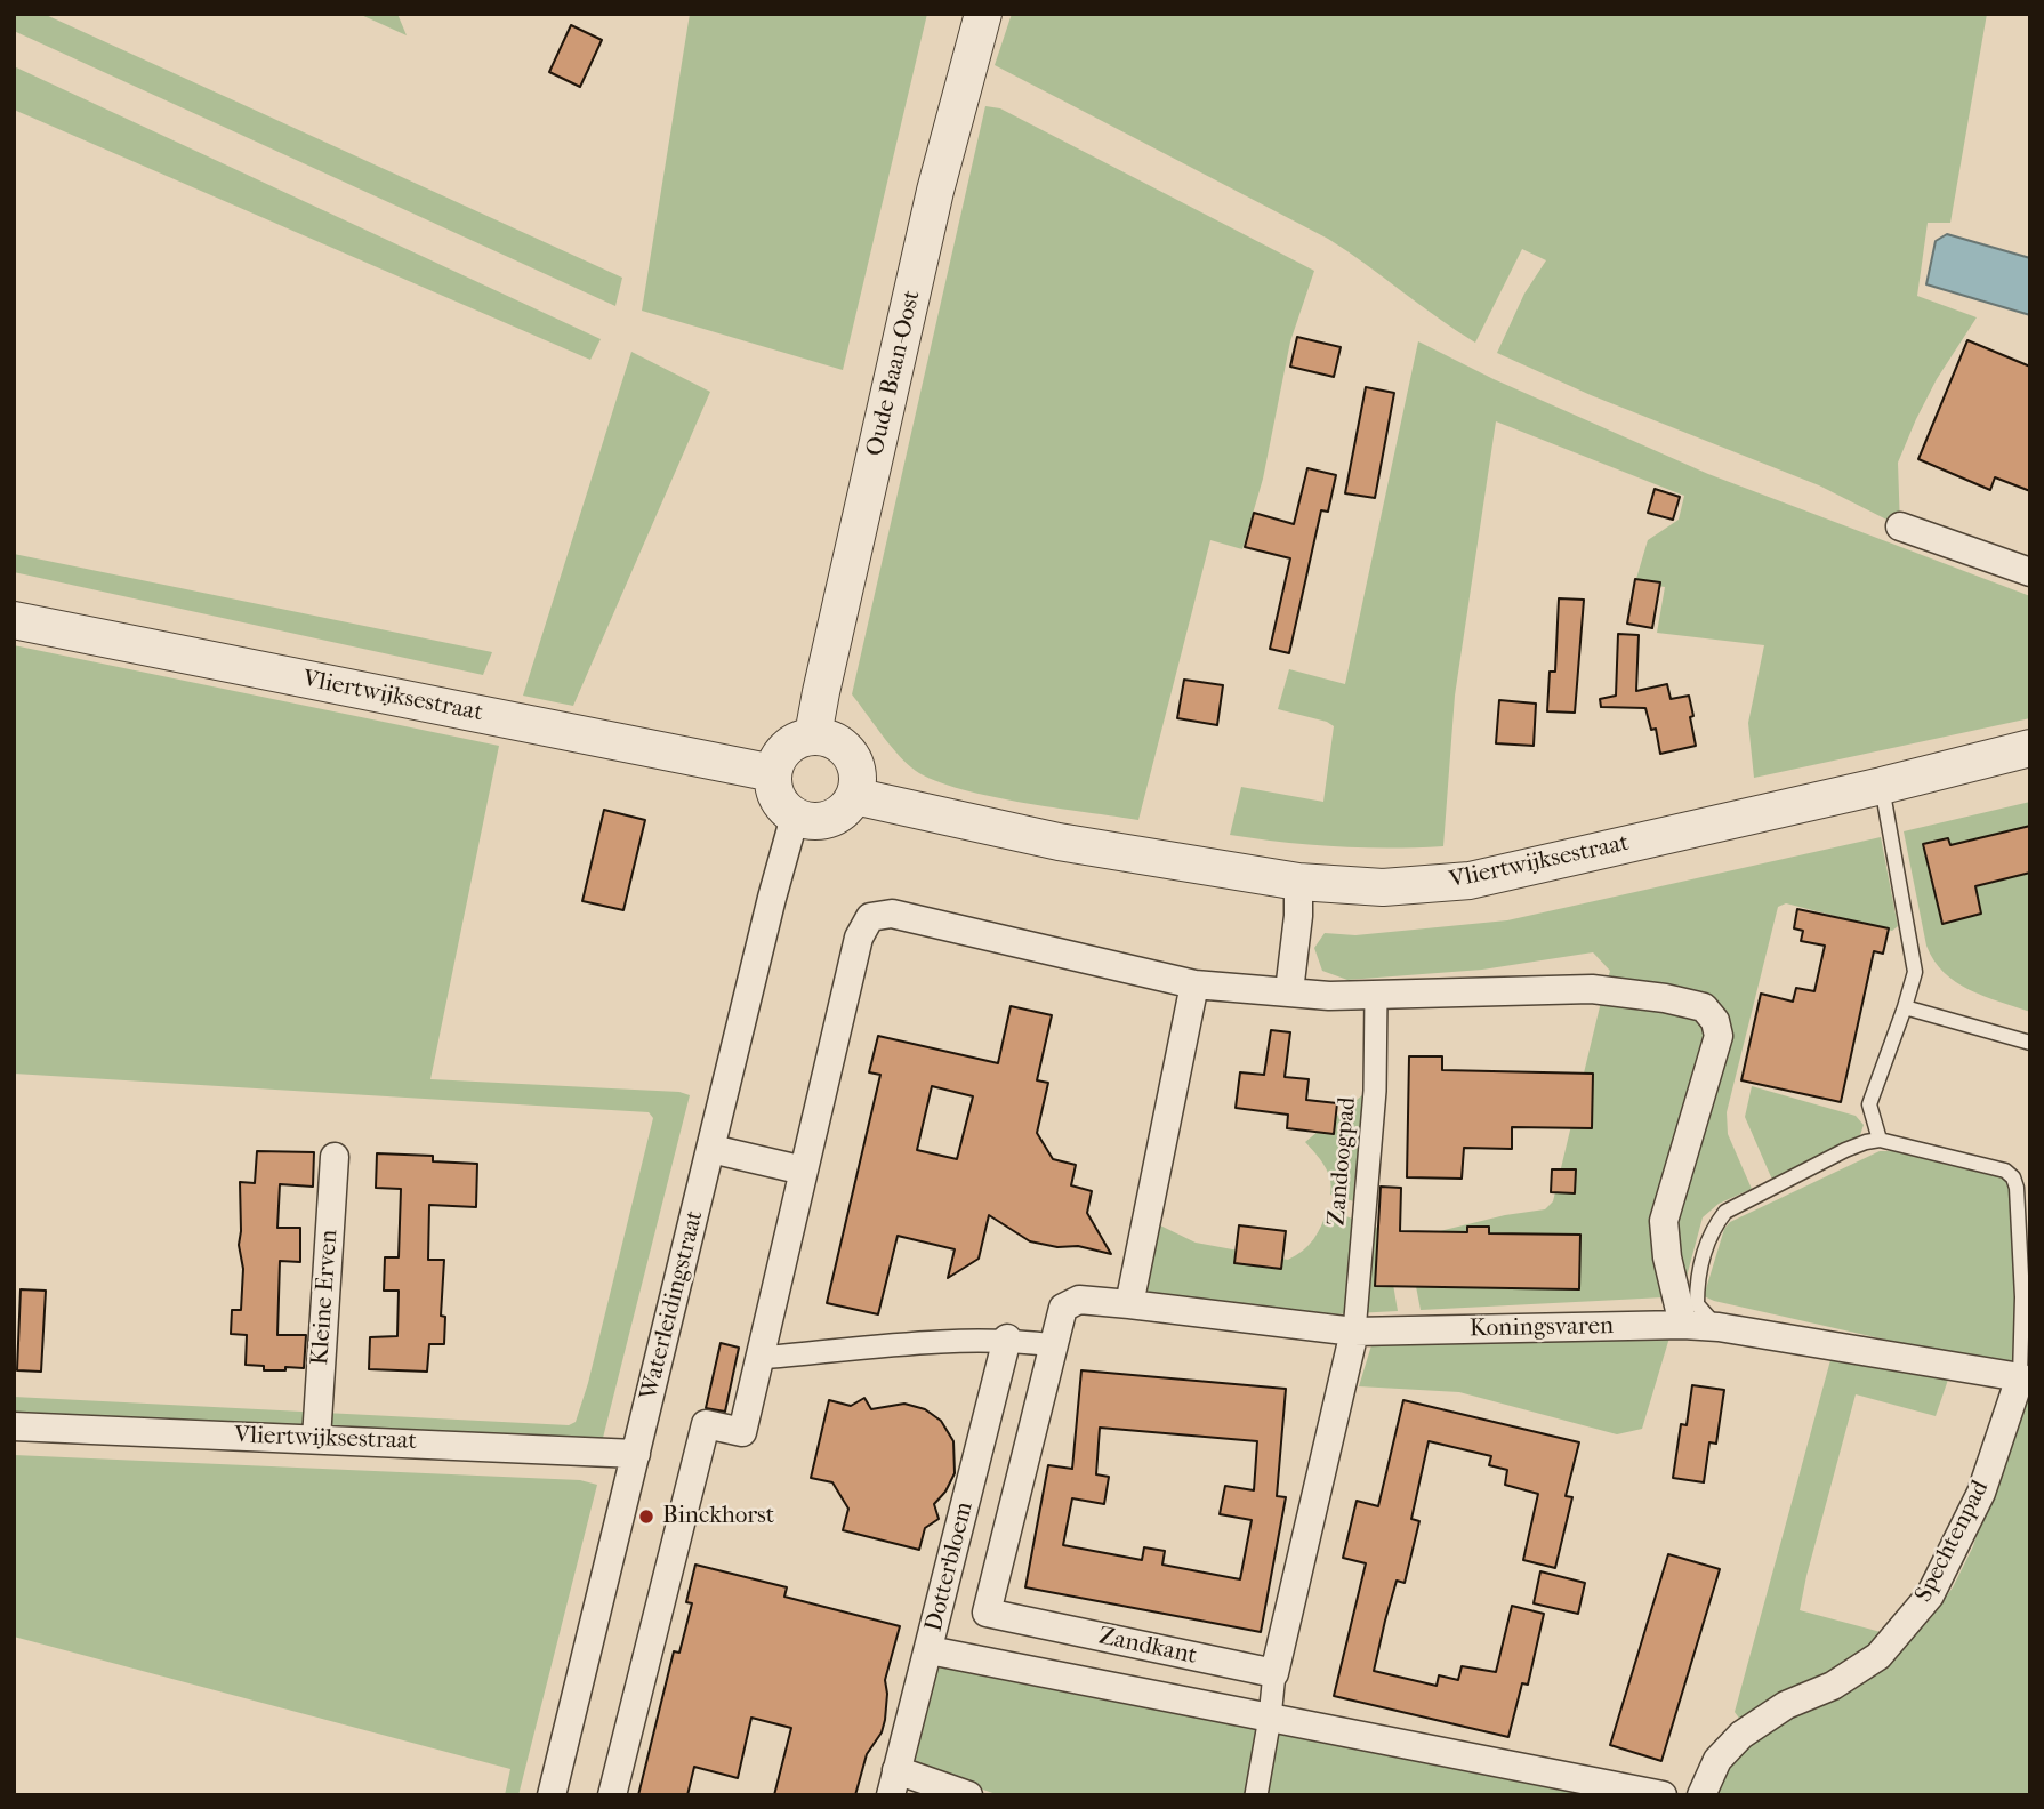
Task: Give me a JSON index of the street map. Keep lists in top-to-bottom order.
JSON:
{
  "streets": {
    "street": [
      "Oude Baan-Oost",
      "Vliertwijksestraat",
      "Zandoogpad",
      "Kleine Erven",
      "Waterleidingstraat",
      "Koningsvaren",
      "Spechtenpad",
      "Dotterbloem",
      "Zandkant"
    ]
  },
  "crossings": [
    ["Oude Baan-Oost", "Vliertwijksestraat"],
    ["Oude Baan-Oost", "Waterleidingstraat"],
    ["Vliertwijksestraat", "Kleine Erven"],
    ["Vliertwijksestraat", "Waterleidingstraat"],
    ["Zandoogpad", "Koningsvaren"],
    ["Koningsvaren", "Spechtenpad"],
    ["Koningsvaren", "Zandkant"],
    ["Dotterbloem", "Zandkant"]
  ],
  "places": ["Binckhorst"]
}
